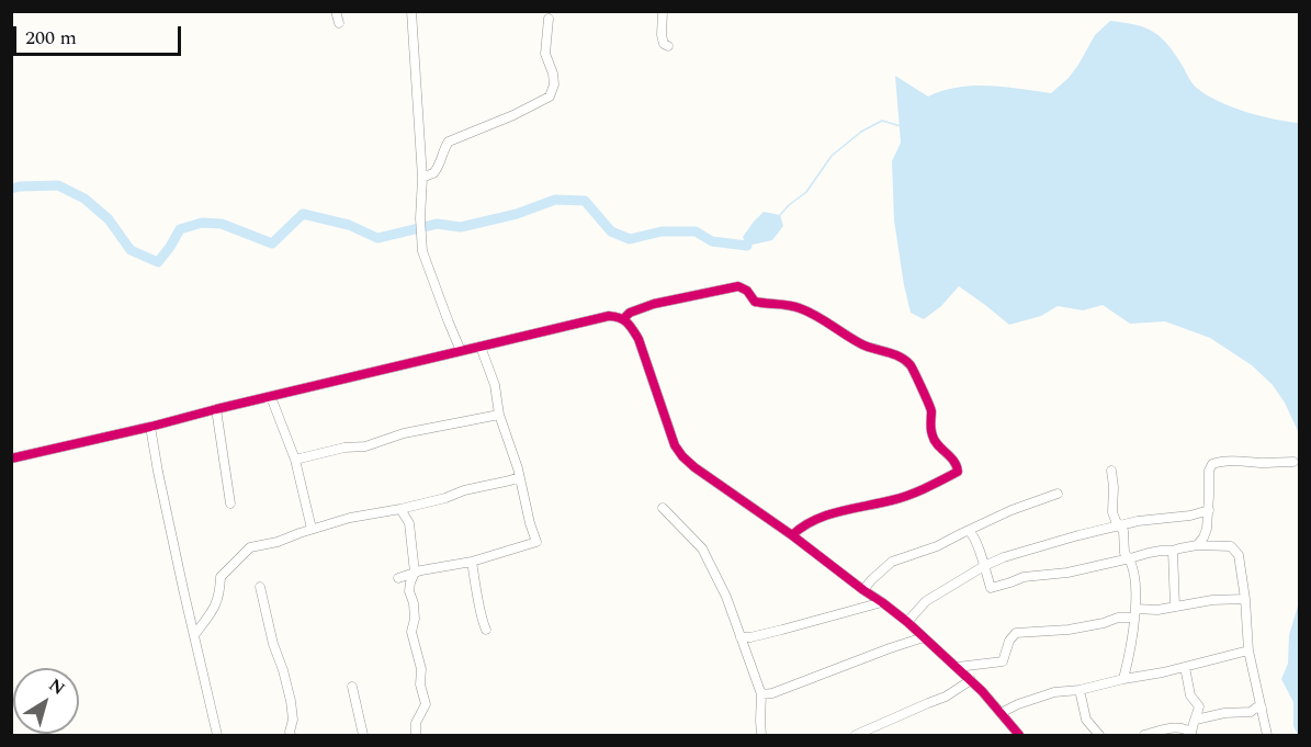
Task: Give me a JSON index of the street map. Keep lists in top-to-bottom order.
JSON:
{
  "scale_bar": "200 m",
  "north": "top right"
}
